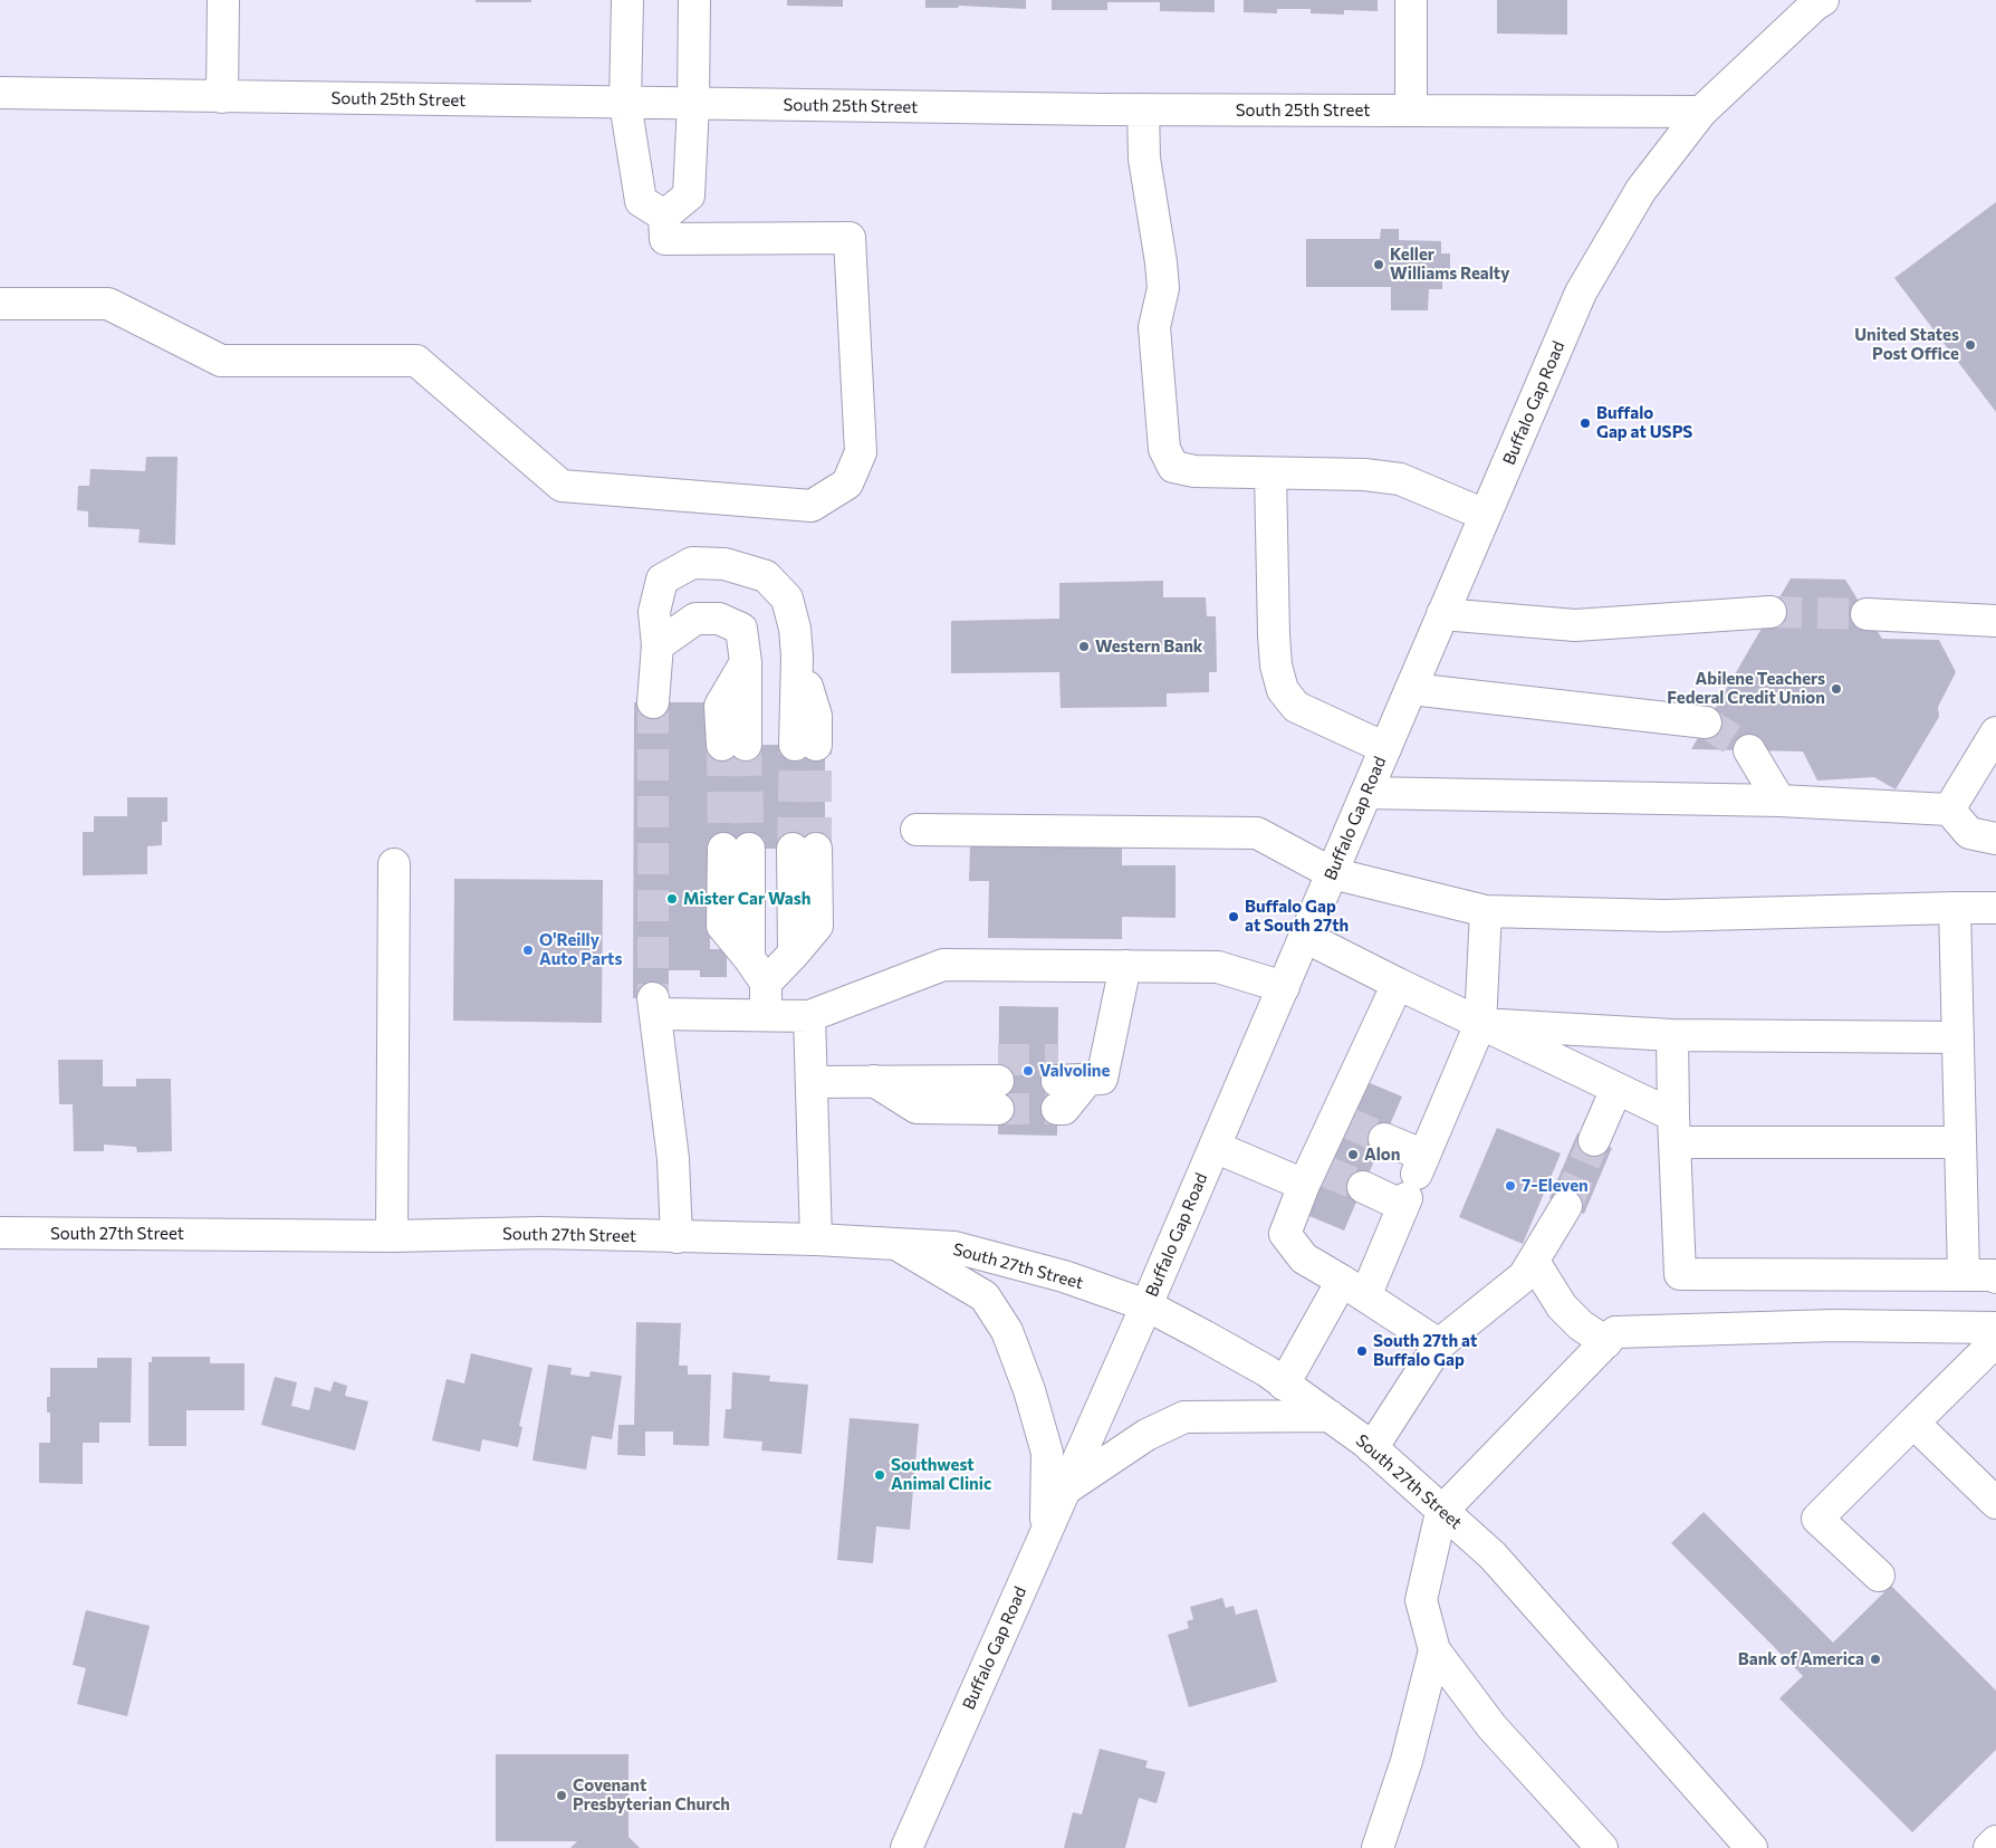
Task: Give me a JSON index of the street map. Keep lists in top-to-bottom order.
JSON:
{
  "streets": {
    "main road": ["South 25th Street", "Buffalo Gap Road", "South 27th Street"]
  },
  "crossings": [
    ["South 25th Street", "Buffalo Gap Road"],
    ["Buffalo Gap Road", "South 27th Street"]
  ],
  "places": [
    "Keller Williams Realty",
    "United States Post Office",
    "Buffalo Gap at USPS",
    "Western Bank",
    "Abilene Teachers Federal Credit Union",
    "Mister Car Wash",
    "Buffalo Gap at South 27th",
    "O'Reilly Auto Parts",
    "Valvoline",
    "Alon",
    "7-Eleven",
    "South 27th at Buffalo Gap",
    "Southwest Animal Clinic",
    "Bank of America",
    "Covenant Presbyterian Church"
  ]
}
